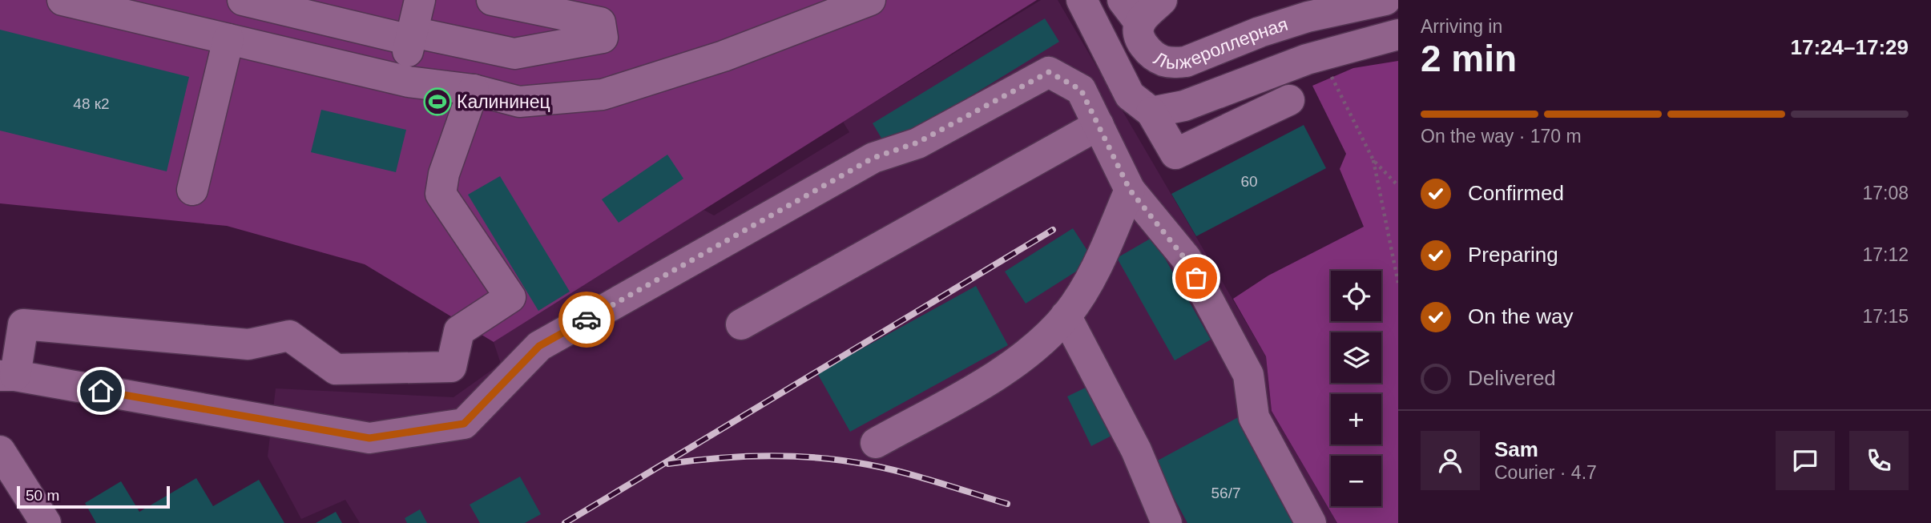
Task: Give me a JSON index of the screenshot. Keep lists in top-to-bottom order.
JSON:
{
  "streets": {
    "lane": ["Лыжероллерная"]
  },
  "places": {
    "sports": ["Калининец"]
  },
  "house_numbers": ["48 к2", "60", "56/7"],
  "scale_bar": "50 m",
  "page": {
    "heading": ["2 min", "Arriving in", "17:24–17:29"],
    "panel": ["Sam", "Courier · 4.7"],
    "bar": "On the way · 170 m",
    "list": [
      ["Confirmed", "17:08"],
      ["Preparing", "17:12"],
      ["On the way", "17:15"],
      "Delivered"
    ],
    "map_buttons": ["+", "−"],
    "scale": "50 m"
  }
}
